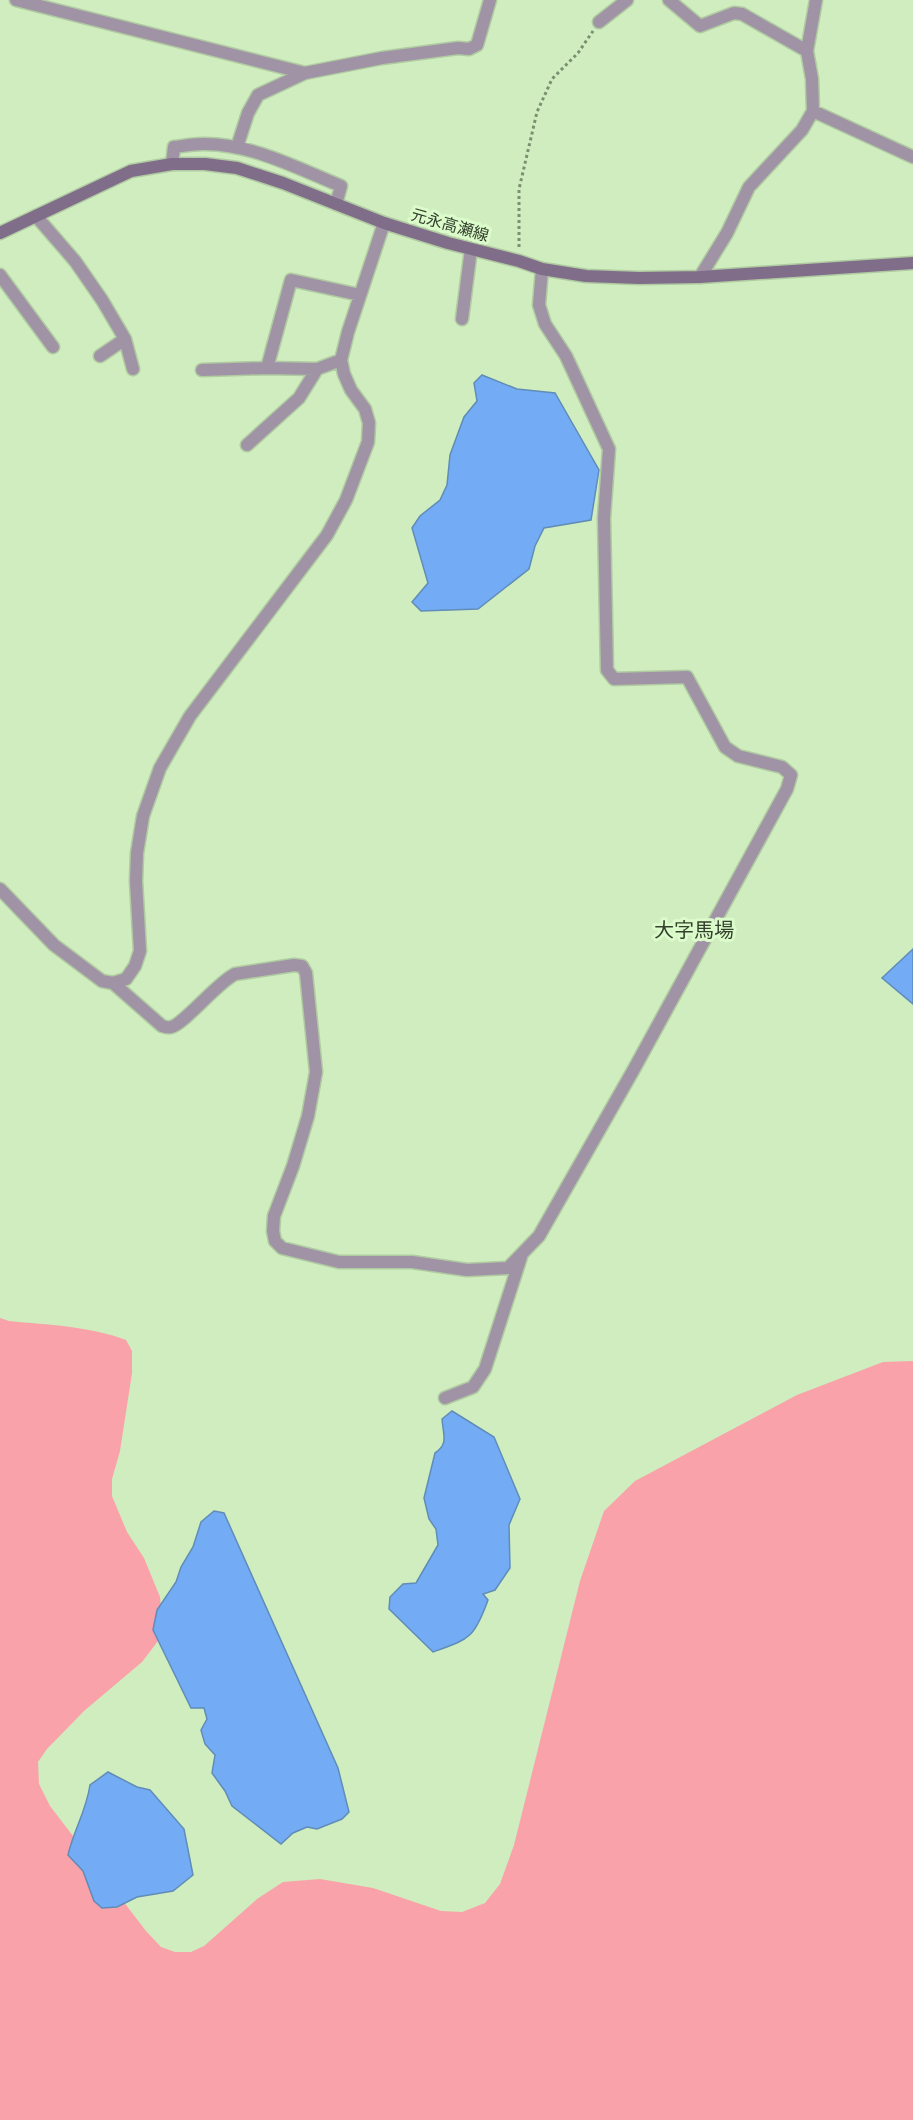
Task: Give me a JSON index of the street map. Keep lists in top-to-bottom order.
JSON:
{
  "streets": {
    "main road": ["元永高瀬線"]
  },
  "districts": ["大字馬場"]
}
